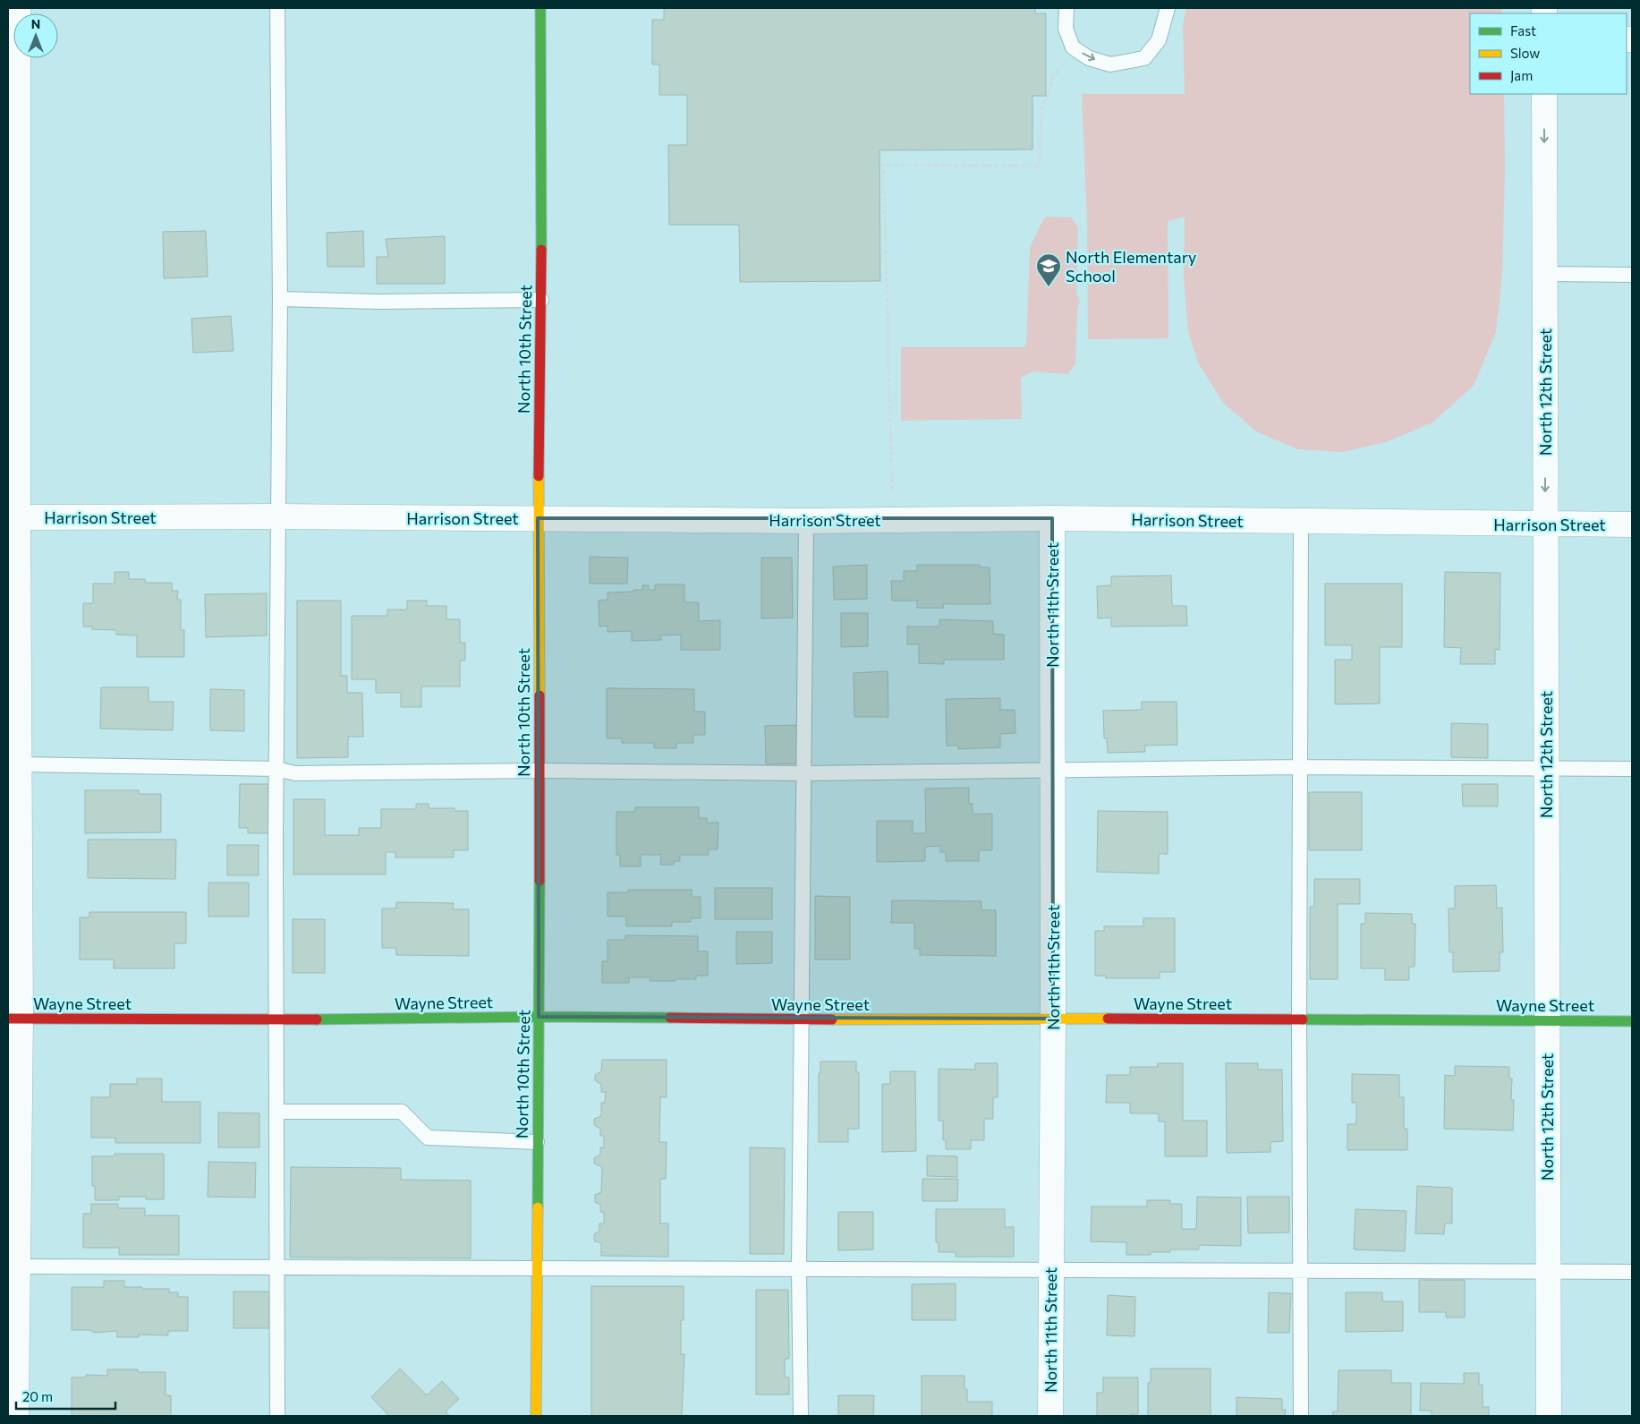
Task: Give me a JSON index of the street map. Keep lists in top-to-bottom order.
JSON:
{
  "streets": {
    "street": [
      "North 10th Street",
      "North 12th Street",
      "Harrison Street",
      "North 11th Street",
      "Wayne Street"
    ]
  },
  "crossings": [
    ["North 10th Street", "Harrison Street"],
    ["North 10th Street", "Wayne Street"],
    ["North 12th Street", "Harrison Street"],
    ["North 12th Street", "Wayne Street"],
    ["Harrison Street", "North 11th Street"],
    ["North 11th Street", "Wayne Street"]
  ],
  "places": {
    "school or university": ["North Elementary School"]
  },
  "legend": ["Fast", "Slow", "Jam"],
  "scale_bar": "20 m",
  "north": "top"
}
